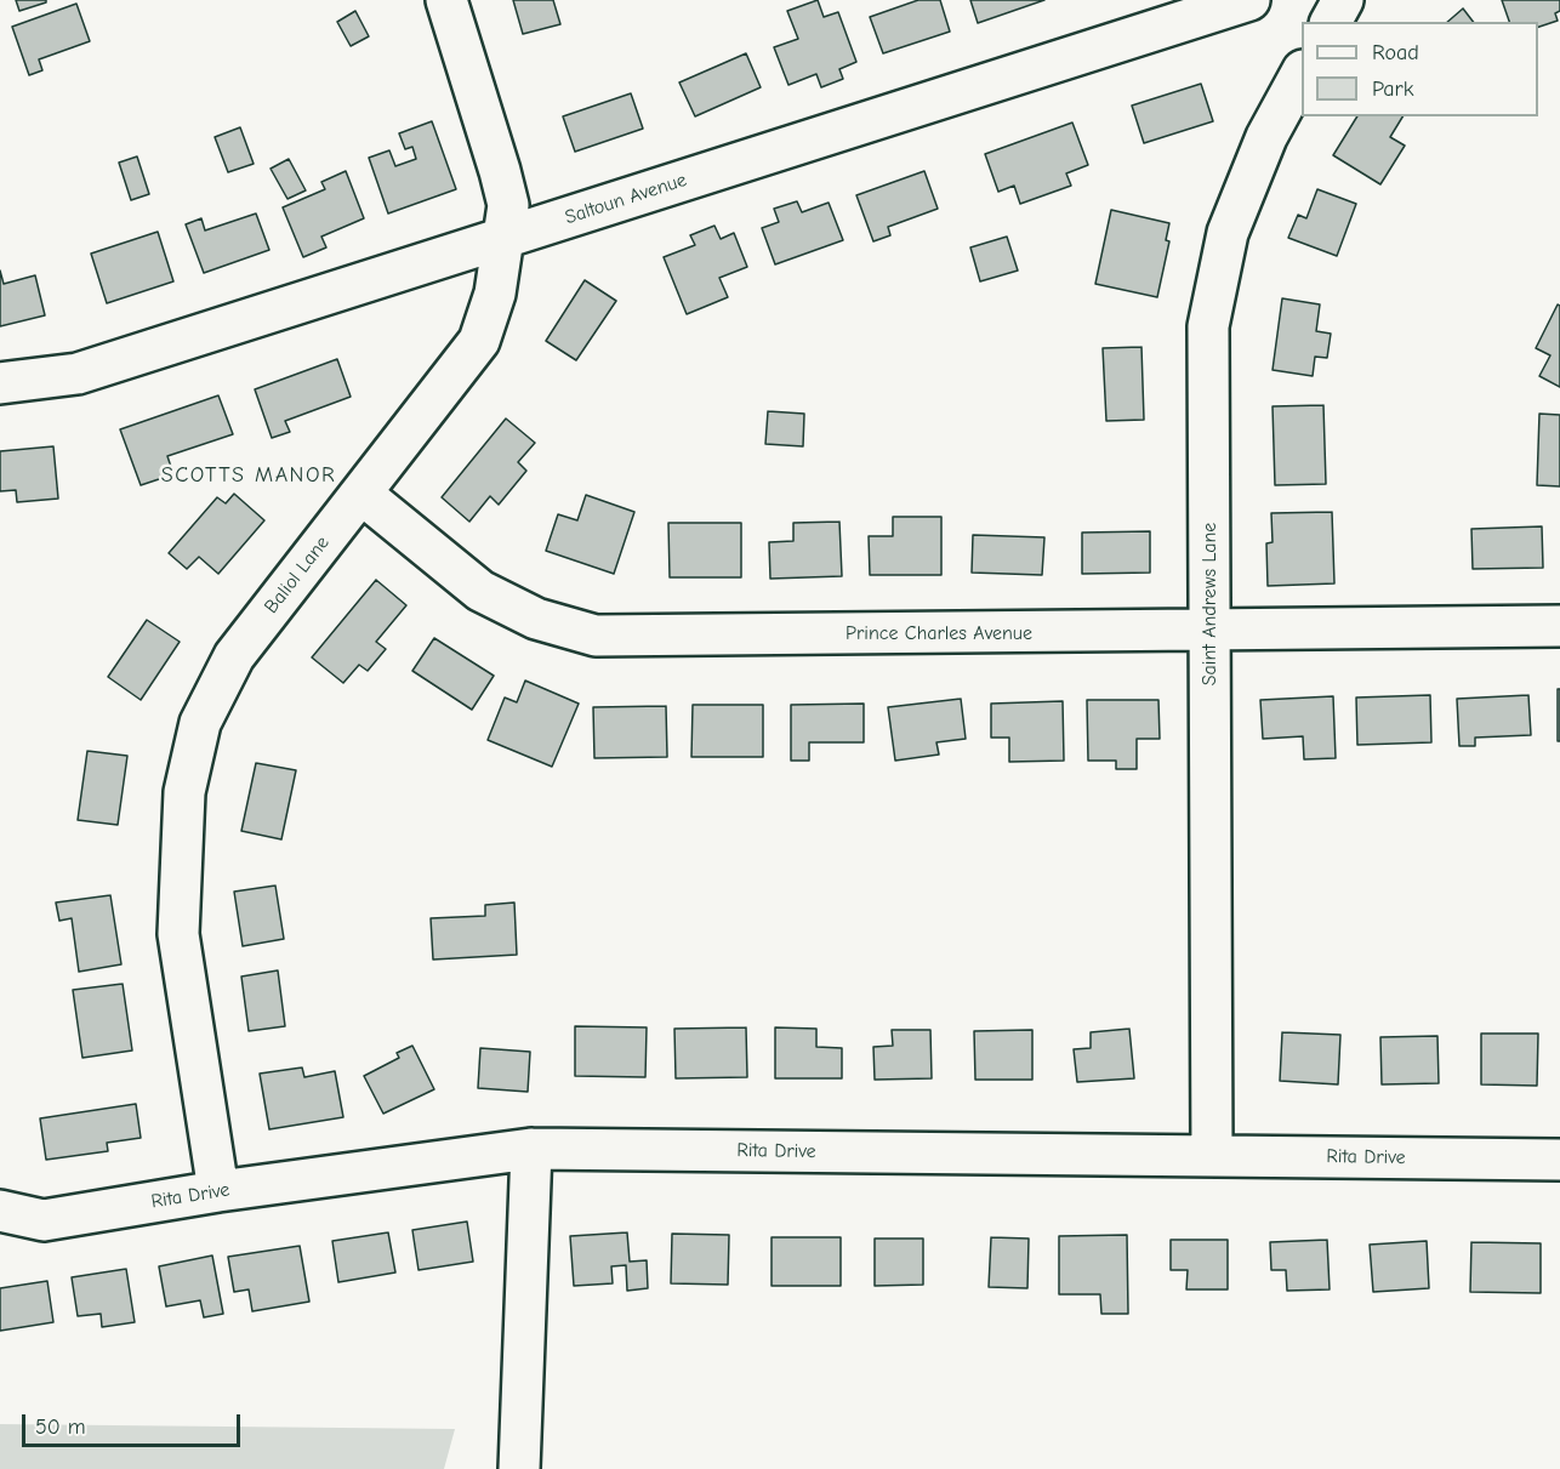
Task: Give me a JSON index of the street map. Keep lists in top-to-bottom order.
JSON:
{
  "streets": {
    "street": [
      "Saltoun Avenue",
      "Baliol Lane",
      "Saint Andrews Lane",
      "Prince Charles Avenue",
      "Rita Drive"
    ]
  },
  "crossings": [
    ["Saltoun Avenue", "Baliol Lane"],
    ["Baliol Lane", "Prince Charles Avenue"],
    ["Baliol Lane", "Rita Drive"],
    ["Saint Andrews Lane", "Prince Charles Avenue"],
    ["Saint Andrews Lane", "Rita Drive"]
  ],
  "districts": ["SCOTTS MANOR"],
  "legend": ["Road", "Park"],
  "scale_bar": "50 m"
}
